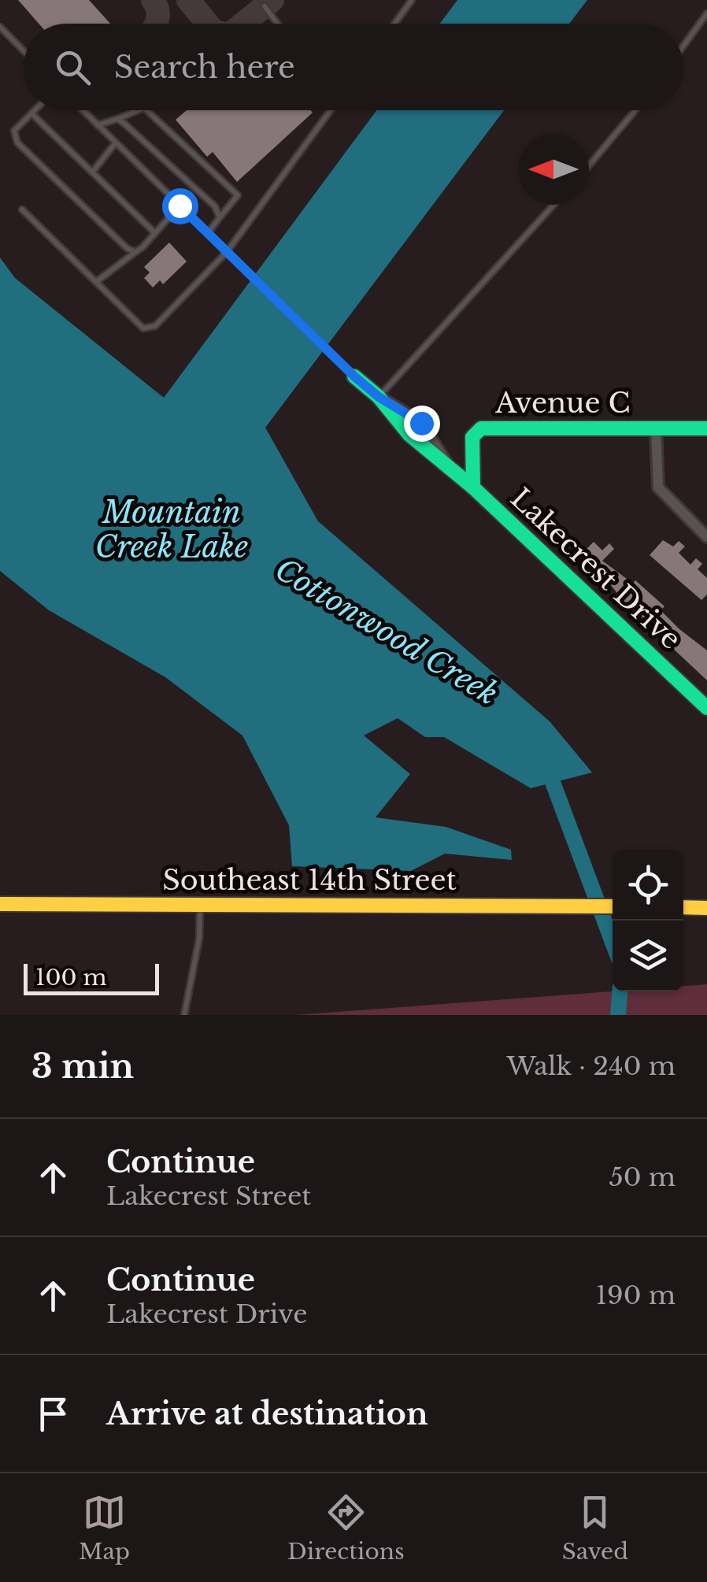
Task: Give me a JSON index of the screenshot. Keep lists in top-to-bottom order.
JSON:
{
  "streets": {
    "street": ["Avenue C", "Lakecrest Drive", "Southeast 14th Street"]
  },
  "crossings": [
    ["Avenue C", "Lakecrest Drive"]
  ],
  "water": ["Mountain Creek Lake", "Cottonwood Creek"],
  "scale_bar": "100 m",
  "north": "left",
  "page": {
    "search": "Search here",
    "scale": "100 m",
    "heading": ["3 min", "Walk · 240 m"],
    "list": [
      ["Continue", "Lakecrest Street", "50 m"],
      ["Continue", "Lakecrest Drive", "190 m"],
      "Arrive at destination"
    ],
    "nav": ["Map", "Directions", "Saved"]
  }
}
